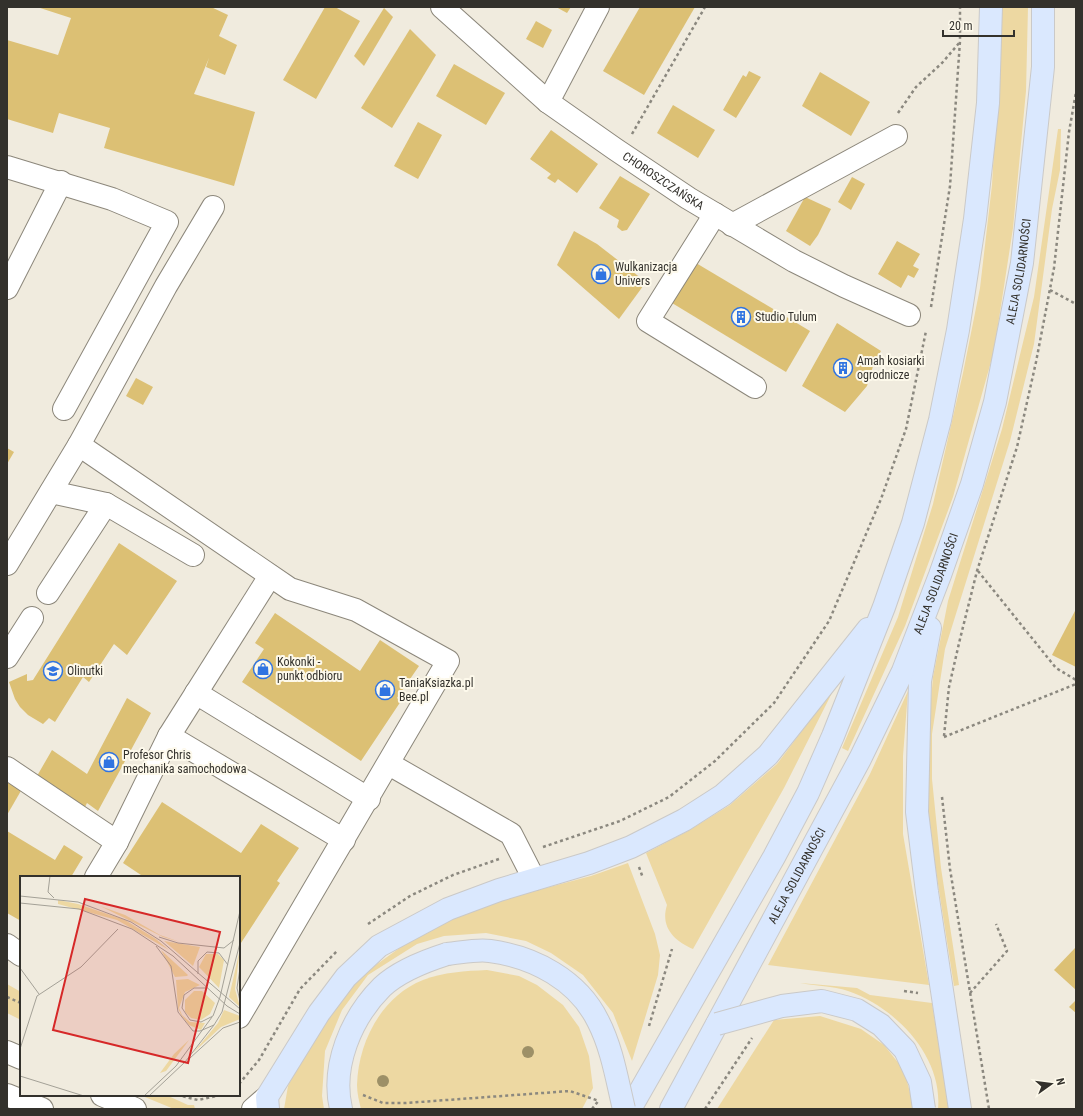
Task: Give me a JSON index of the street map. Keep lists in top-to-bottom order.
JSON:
{
  "streets": {
    "main road": ["ALEJA SOLIDARNOŚCI"],
    "street": ["CHOROSZCZAŃSKA"]
  },
  "places": {
    "shop": [
      "Wulkanizacja Univers",
      "Kokonki - punkt odbioru",
      "TaniaKsiazka.pl Bee.pl",
      "Profesor Chris mechanika samochodowa"
    ],
    "building": ["Studio Tulum", "Amah kosiarki ogrodnicze"],
    "school or university": ["Olinutki"]
  },
  "scale_bar": "20 m",
  "north": "right"
}
